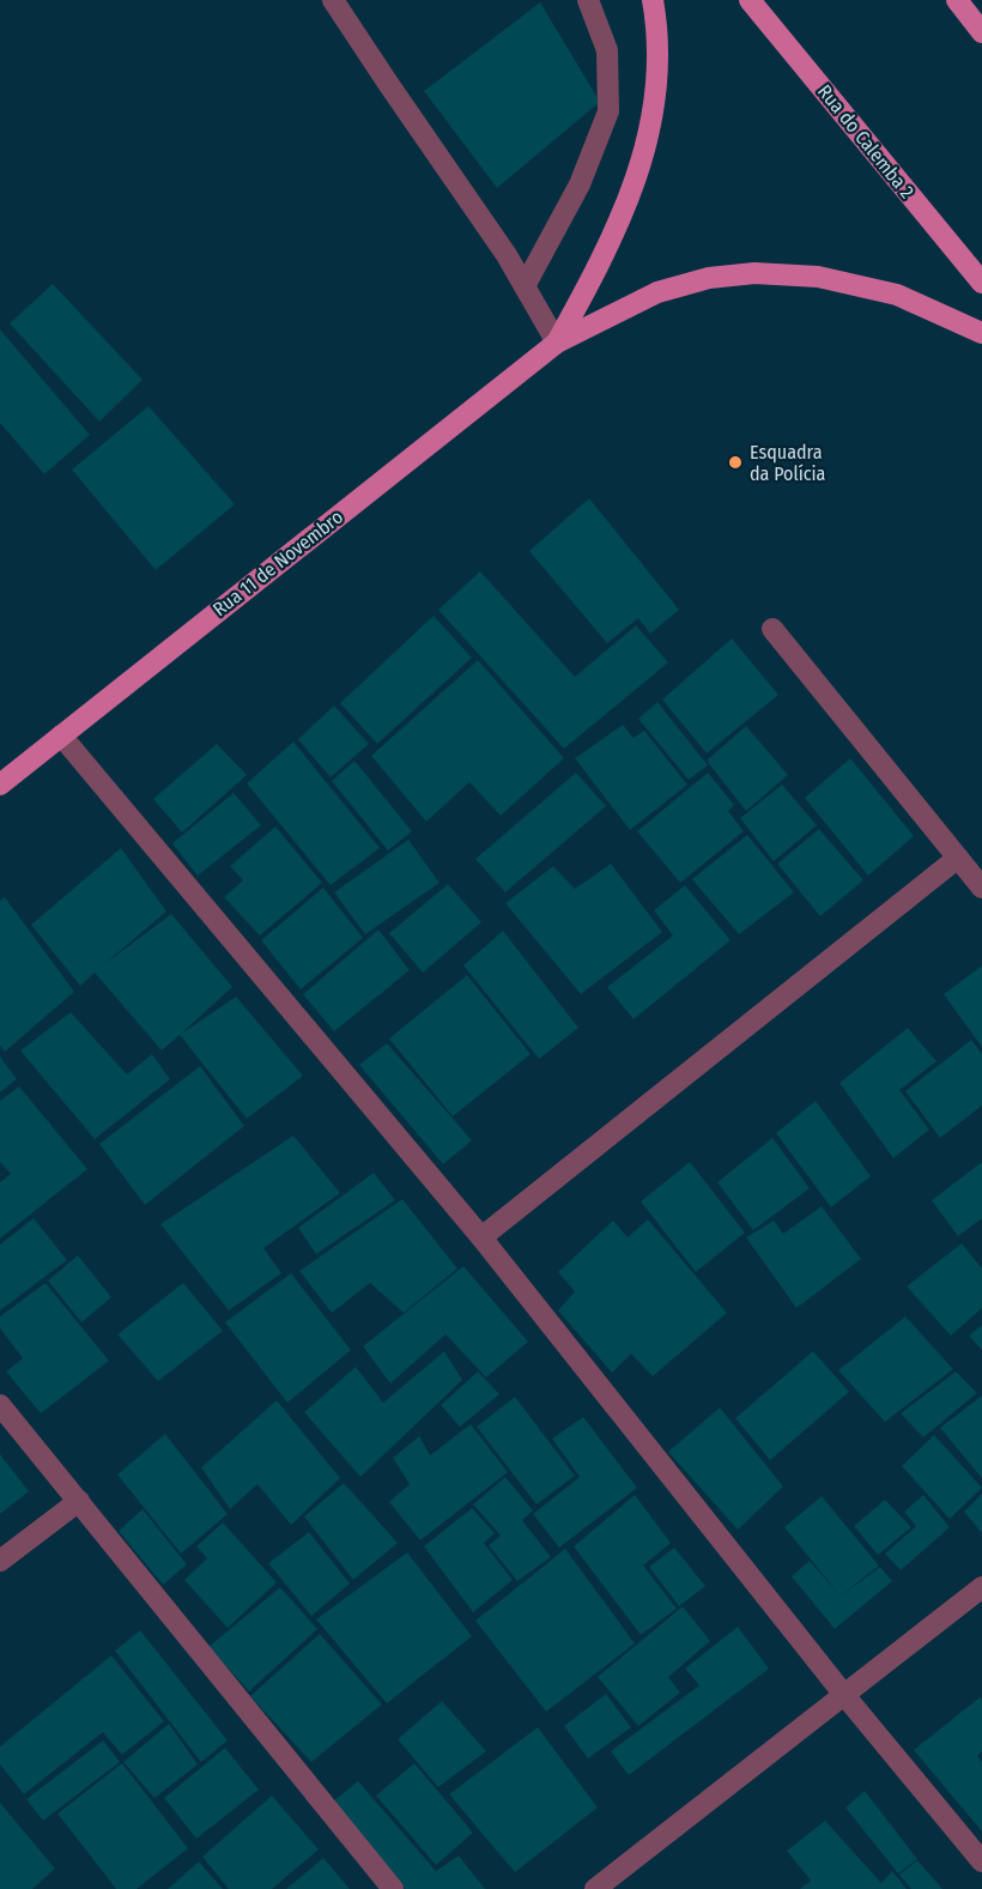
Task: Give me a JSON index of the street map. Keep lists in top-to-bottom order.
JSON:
{
  "streets": {
    "main road": ["Rua do Calemba 2", "Rua 11 de Novembro"]
  },
  "places": ["Esquadra da Polícia"]
}
